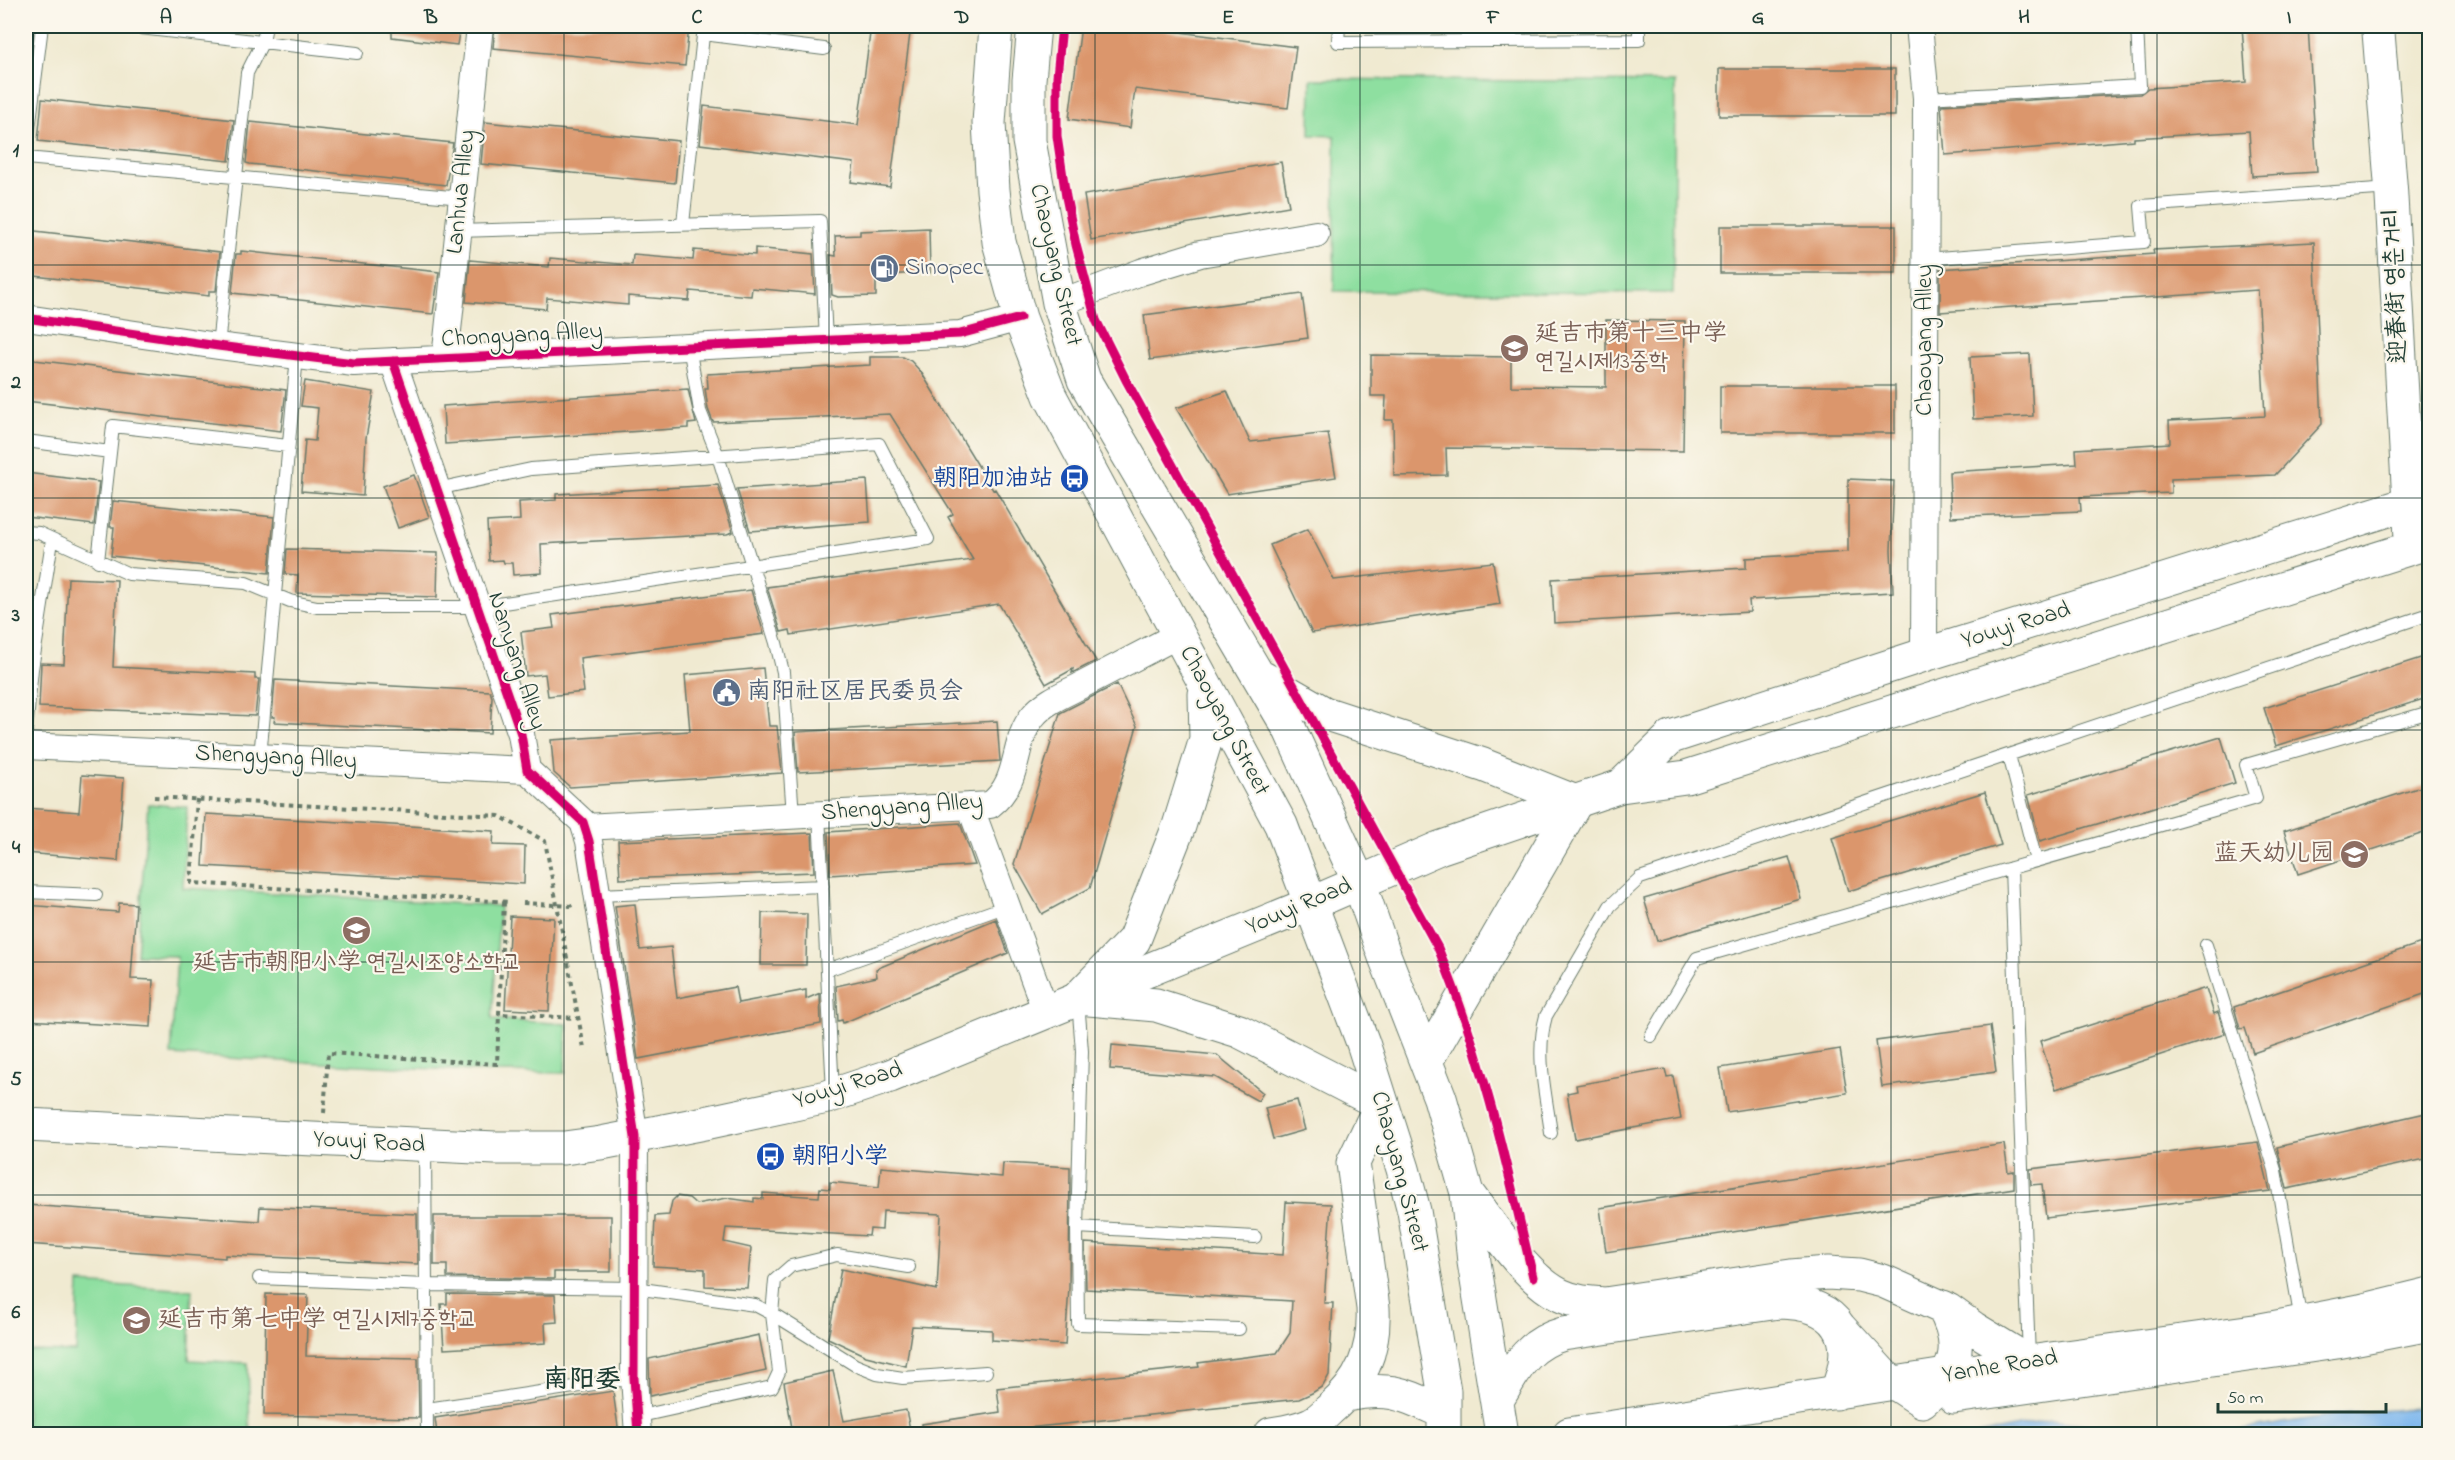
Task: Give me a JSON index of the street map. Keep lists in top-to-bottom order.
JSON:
{
  "streets": {
    "main road": ["Chaoyang Street", "Youyi Road", "Yanhe Road"],
    "street": [
      "Lanhua Alley",
      "迎春街 영춘거리",
      "Chongyang Alley",
      "Chaoyang Alley",
      "Nanyang Alley",
      "Shengyang Alley"
    ]
  },
  "crossings": [
    ["Lanhua Alley", "Chongyang Alley"],
    ["Chaoyang Street", "Chongyang Alley"],
    ["Chaoyang Street", "Youyi Road"],
    ["Chaoyang Street", "Shengyang Alley"],
    ["迎春街 영춘거리", "Youyi Road"],
    ["Chongyang Alley", "Nanyang Alley"],
    ["Chaoyang Alley", "Youyi Road"],
    ["Nanyang Alley", "Shengyang Alley"]
  ],
  "districts": ["南阳委"],
  "places": {
    "fuel station": ["Sinopec"],
    "school or university": [
      "延吉市第十三中学 연길시제13중학",
      "蓝天幼儿园",
      "延吉市朝阳小学 연길시조양소학교",
      "延吉市第七中学 연길시제7중학교"
    ],
    "bus stop": ["朝阳加油站", "朝阳小学"],
    "public building": ["南阳社区居民委员会"]
  },
  "scale_bar": "50 m",
  "grid": {
    "columns": [
      "A",
      "B",
      "C",
      "D",
      "E",
      "F",
      "G",
      "H",
      "I"
    ],
    "rows": [
      "1",
      "2",
      "3",
      "4",
      "5",
      "6"
    ]
  }
}
